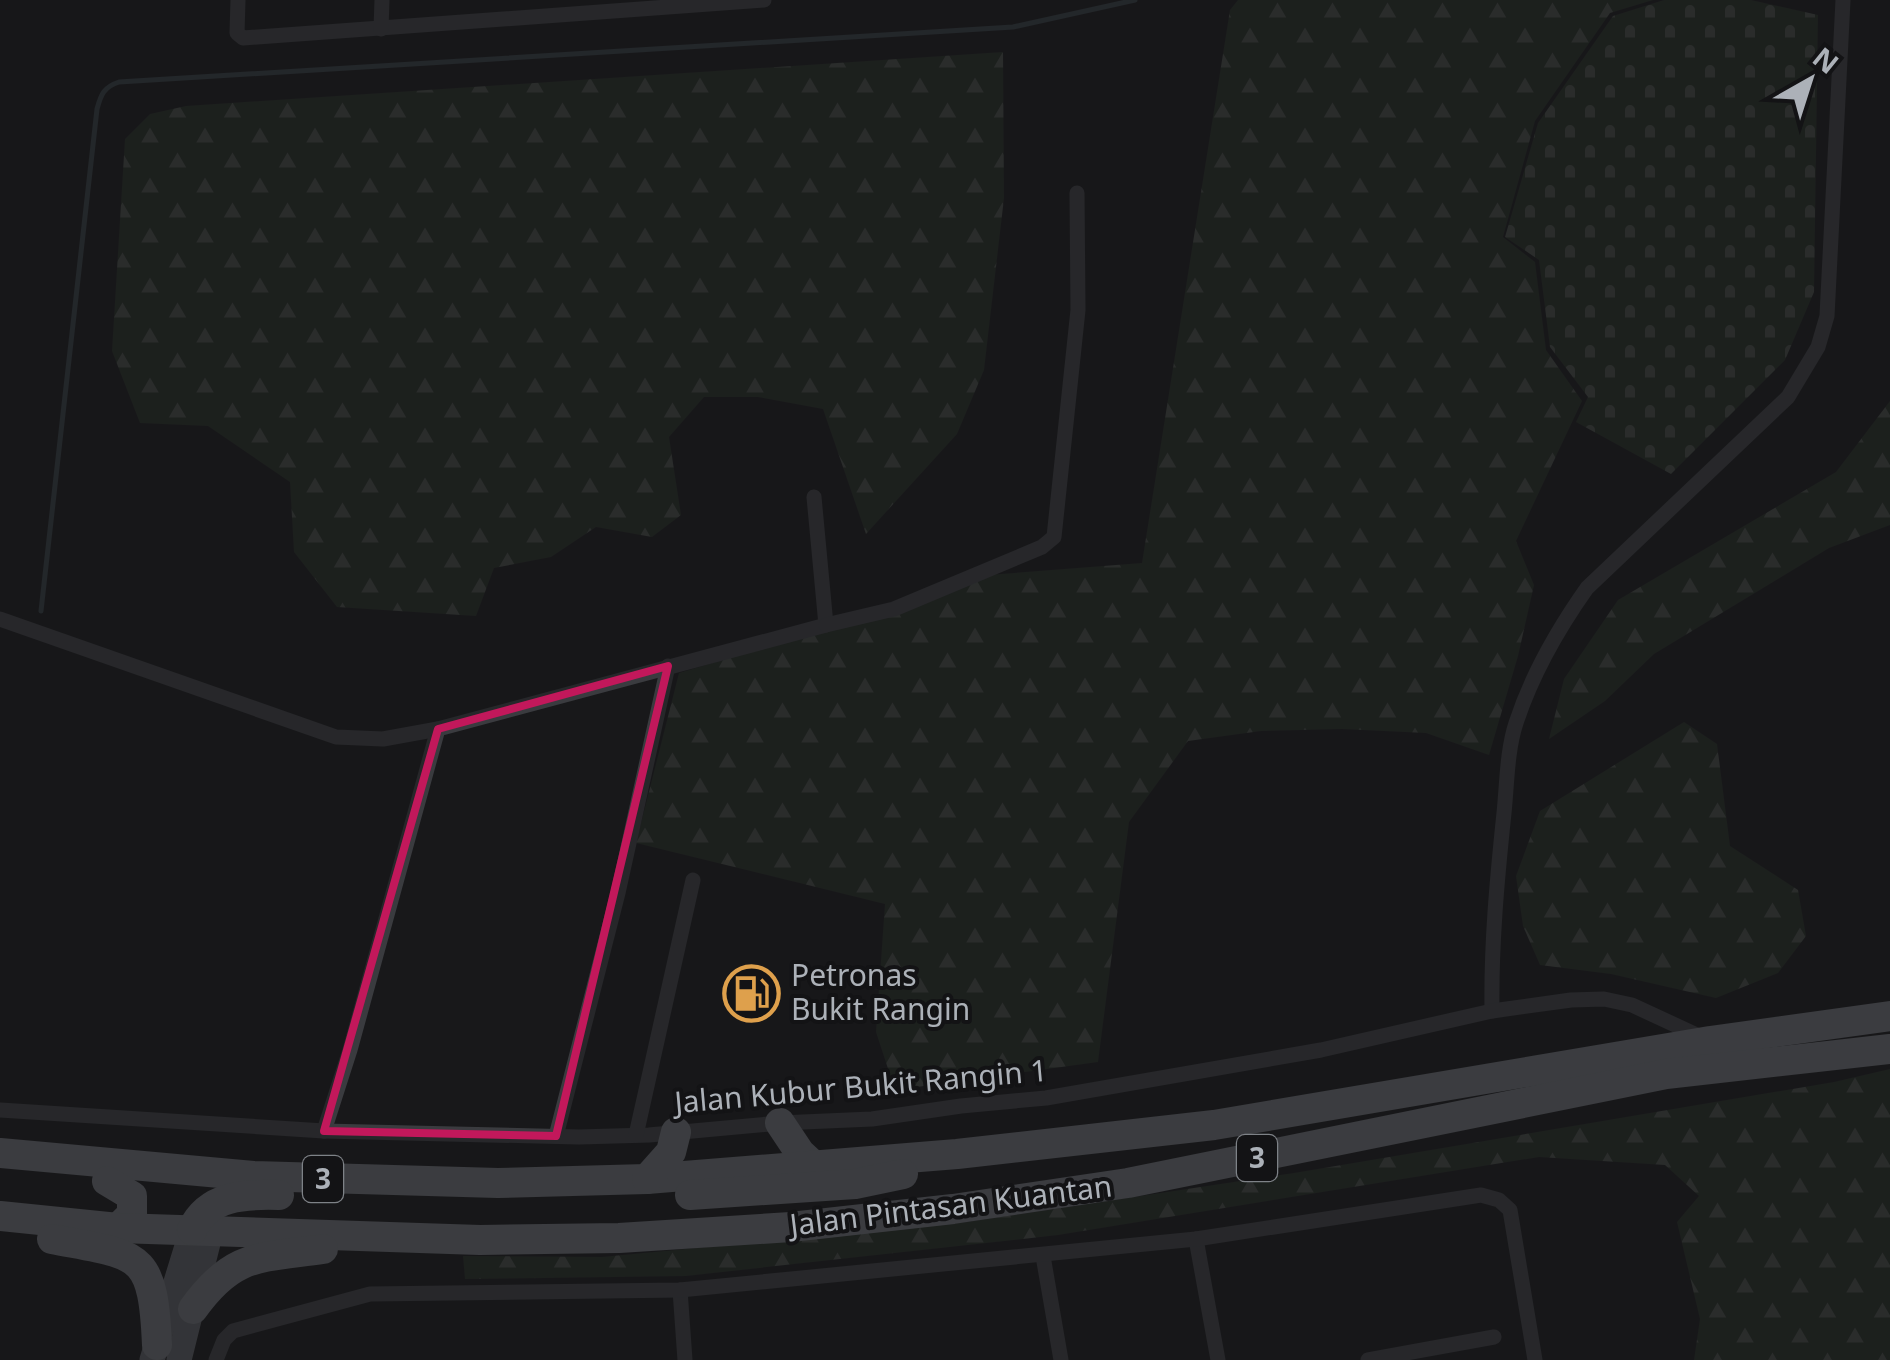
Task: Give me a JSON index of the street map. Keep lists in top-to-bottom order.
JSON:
{
  "streets": {
    "highway": ["3", "Jalan Pintasan Kuantan"],
    "street": ["Jalan Kubur Bukit Rangin 1"]
  },
  "crossings": [
    ["Jalan Kubur Bukit Rangin 1", "Jalan Pintasan Kuantan"]
  ],
  "places": {
    "fuel station": ["Petronas Bukit Rangin"]
  },
  "north": "top right"
}
